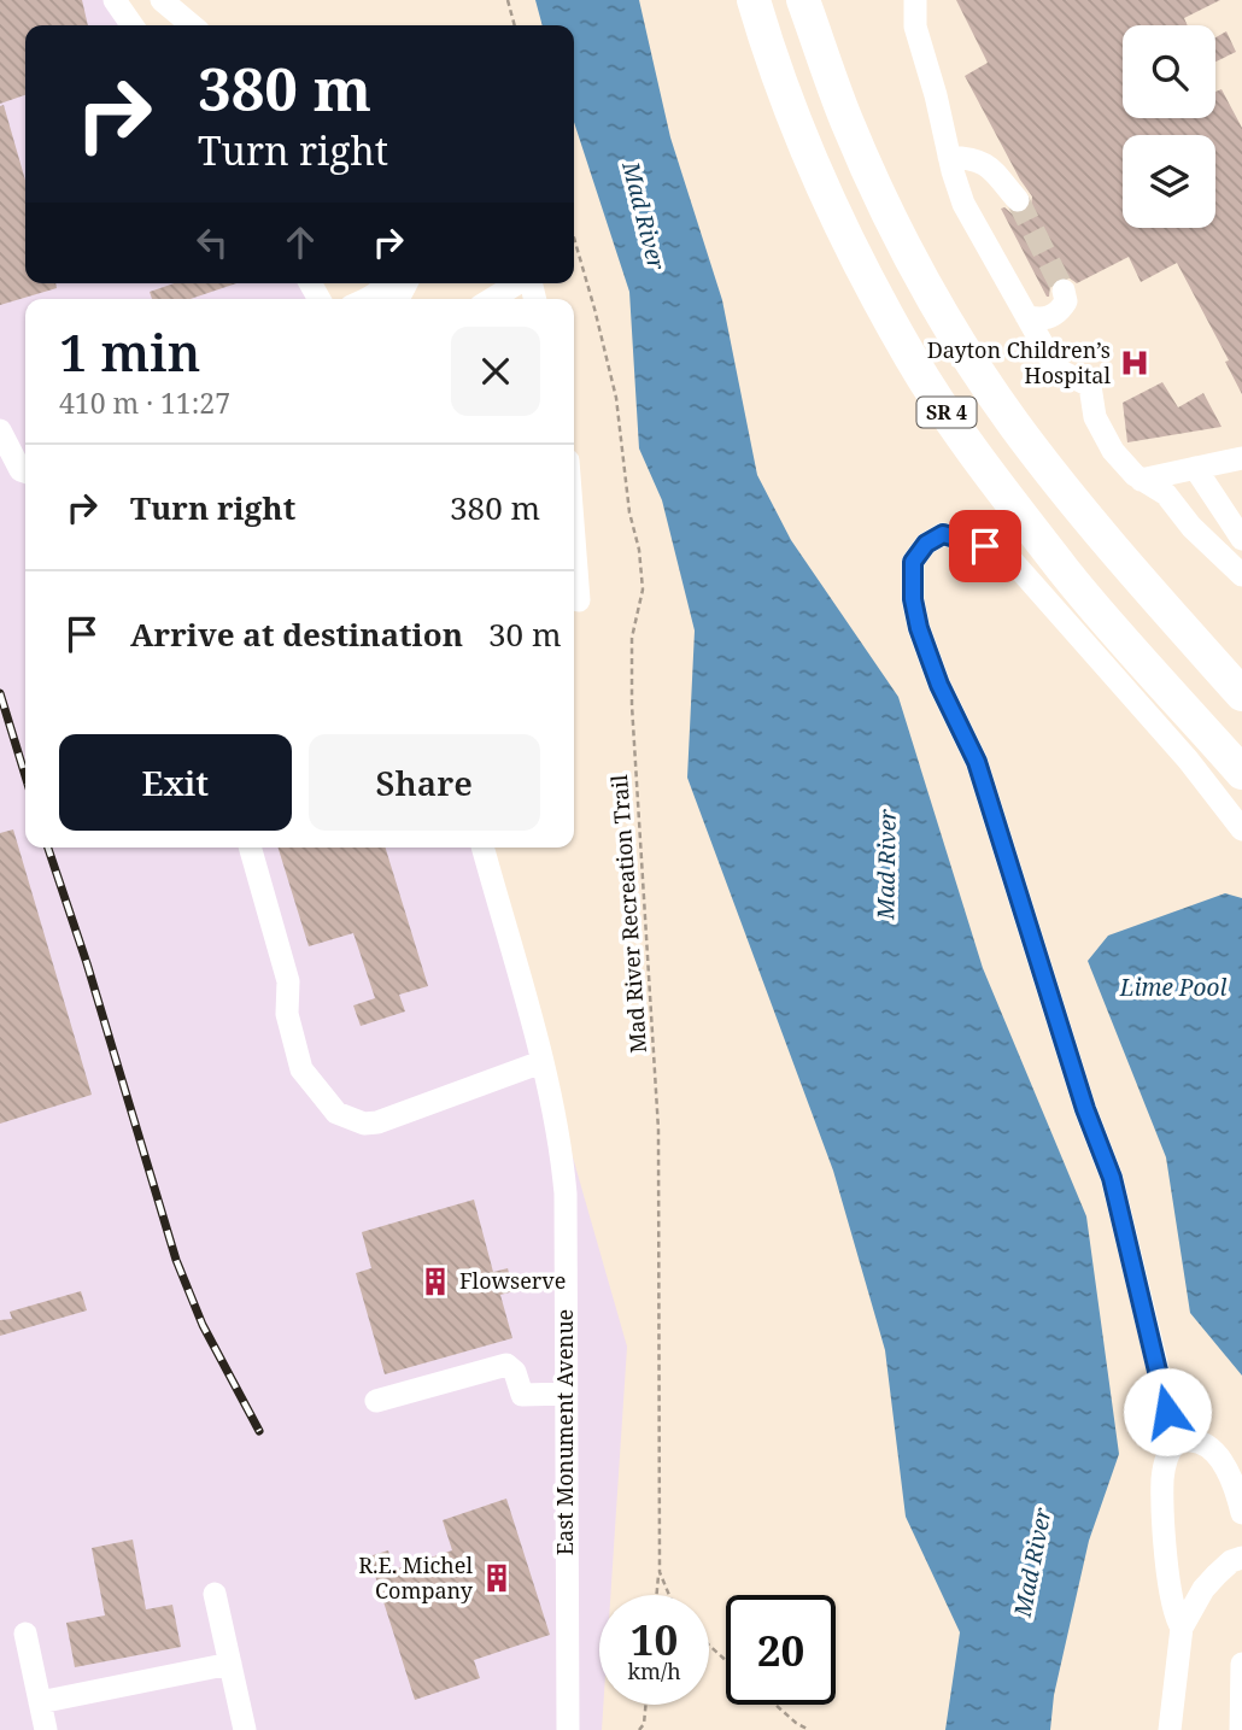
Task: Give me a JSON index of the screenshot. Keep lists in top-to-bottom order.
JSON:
{
  "streets": {
    "highway": ["SR 4"],
    "street": ["East Monument Avenue"],
    "path": ["Mad River Recreation Trail"]
  },
  "water": ["Mad River", "Lime Pool"],
  "places": {
    "hospital": ["Dayton Children’s Hospital"],
    "building": ["Flowserve", "R.E. Michel Company"]
  },
  "page": {
    "turn": ["380 m", "Turn right"],
    "heading": ["1 min", "410 m · 11:27"],
    "list": [
      {
        "name": "Turn right",
        "value": "380 m"
      },
      {
        "name": "Arrive at destination",
        "value": "30 m"
      }
    ],
    "buttons": ["Exit", "Share"],
    "speed": "10 km/h",
    "limit": "20"
  }
}
